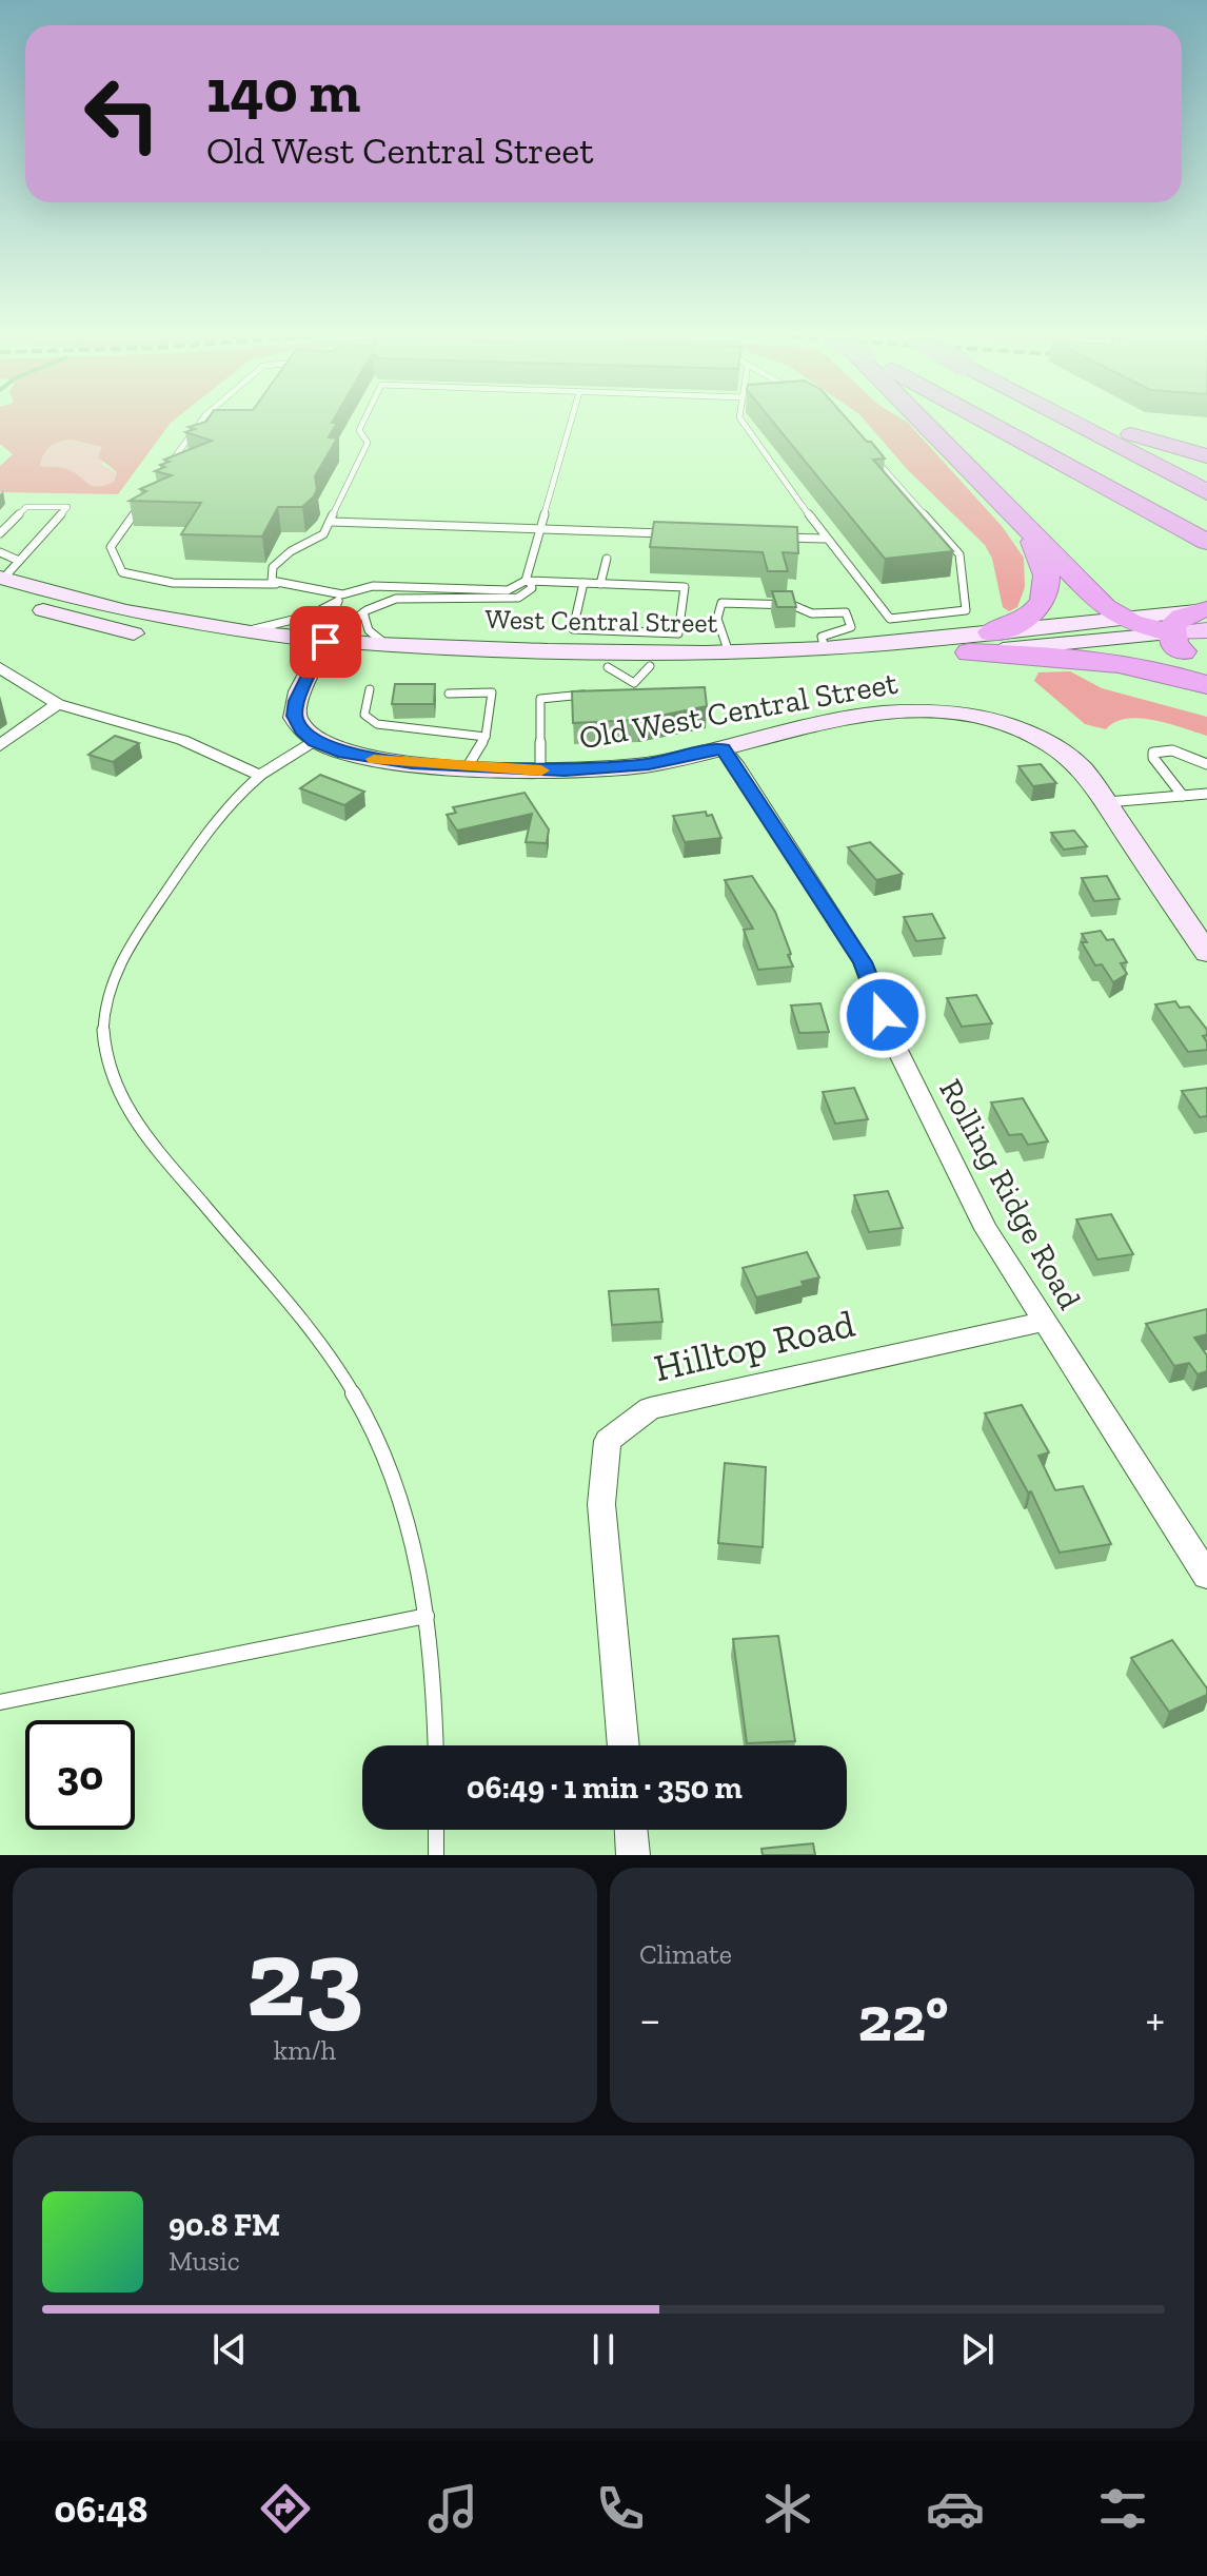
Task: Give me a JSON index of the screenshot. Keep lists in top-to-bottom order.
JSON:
{
  "streets": {
    "main road": ["West Central Street", "Old West Central Street"],
    "street": ["Rolling Ridge Road", "Hilltop Road"]
  },
  "crossings": [
    ["Old West Central Street", "Rolling Ridge Road"],
    ["Rolling Ridge Road", "Hilltop Road"]
  ],
  "page": {
    "turn": ["140 m", "Old West Central Street"],
    "limit": "30",
    "trip": "06:49 · 1 min · 350 m",
    "tile": [
      ["23", "km/h"],
      "Climate"
    ],
    "heat": ["−", "22°", "+"],
    "song": ["90.8 FM", "Music"],
    "tabs": "06:48"
  }
}
